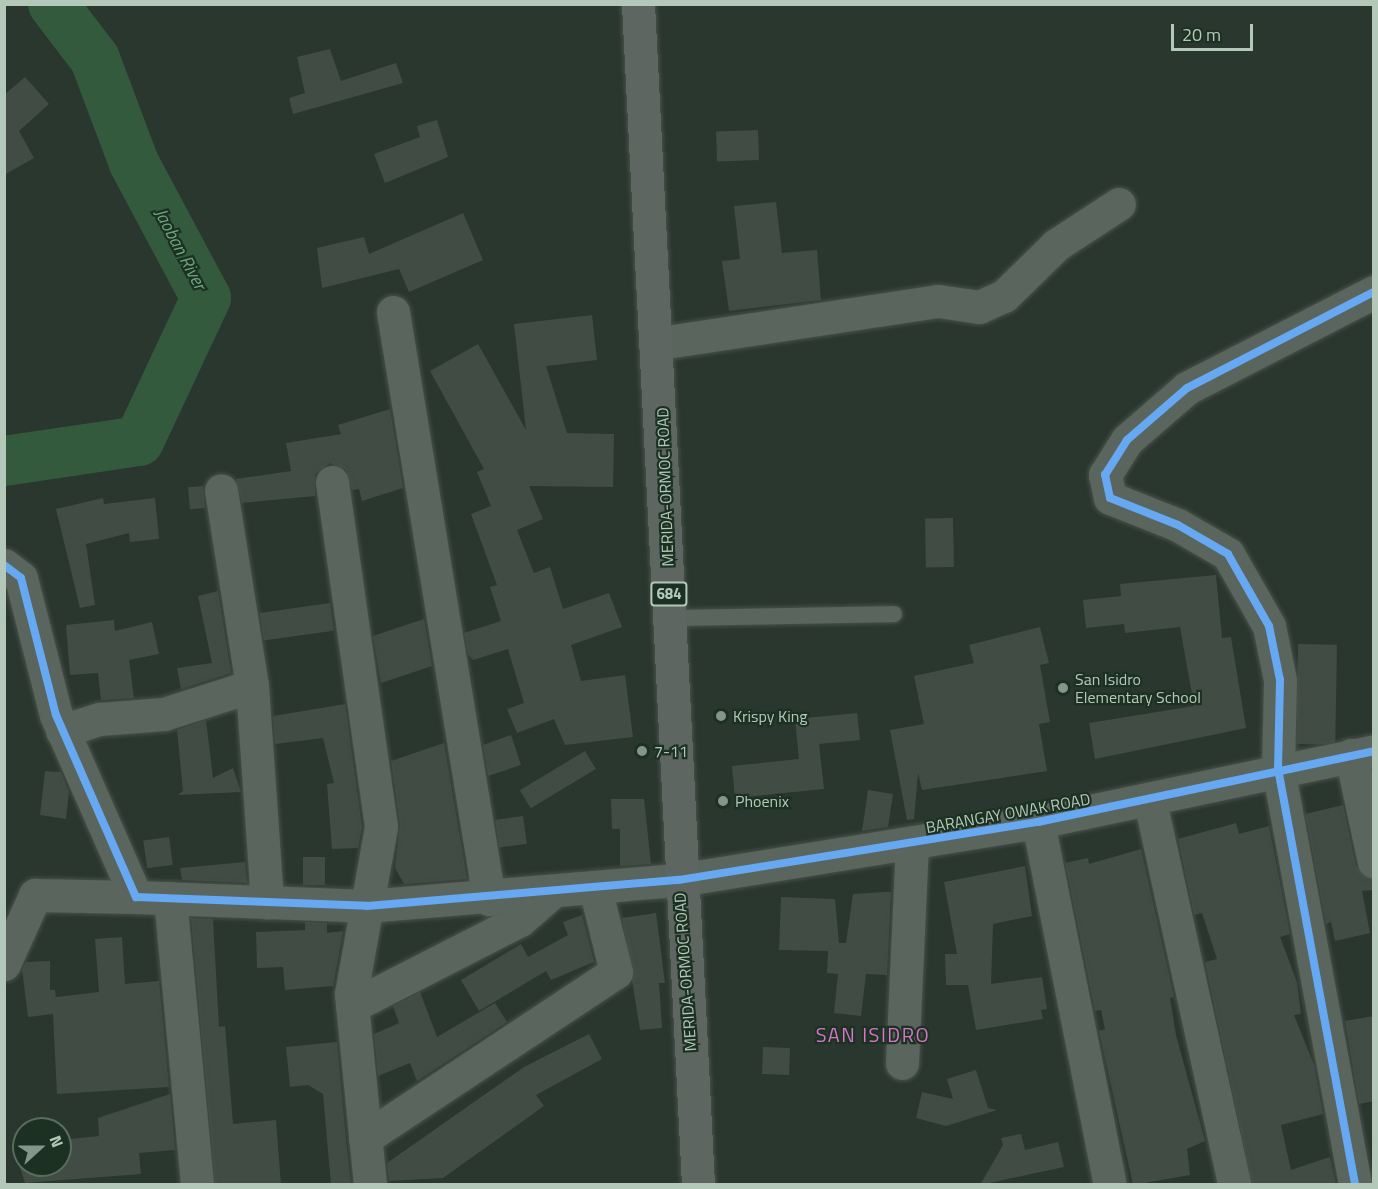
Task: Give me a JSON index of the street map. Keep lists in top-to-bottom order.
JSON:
{
  "streets": {
    "highway": ["MERIDA-ORMOC ROAD", "684"],
    "street": ["BARANGAY OWAK ROAD"]
  },
  "crossings": [
    ["MERIDA-ORMOC ROAD", "BARANGAY OWAK ROAD"]
  ],
  "districts": ["SAN ISIDRO"],
  "water": ["Jaoban River"],
  "places": [
    "San Isidro Elementary School",
    "Krispy King",
    "7-11",
    "Phoenix"
  ],
  "scale_bar": "20 m",
  "north": "right"
}
